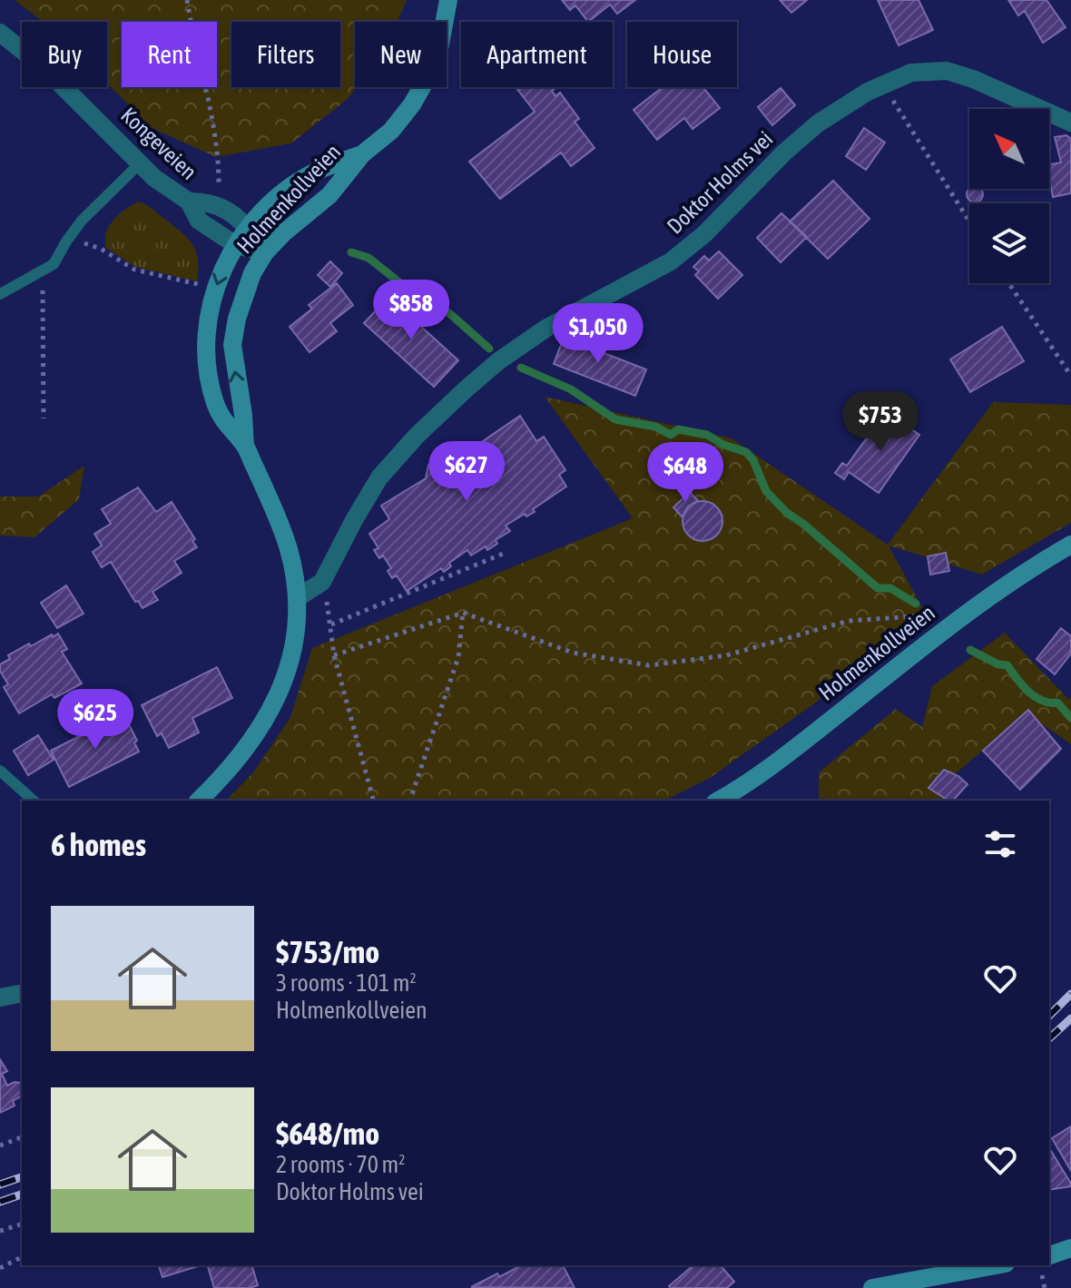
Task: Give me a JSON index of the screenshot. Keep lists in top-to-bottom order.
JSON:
{
  "streets": {
    "main road": ["Holmenkollveien"],
    "street": ["Kongeveien", "Doktor Holms vei"]
  },
  "crossings": [
    ["Kongeveien", "Holmenkollveien"]
  ],
  "north": "top left",
  "page": {
    "chip": [
      "Buy",
      "Rent",
      "Filters",
      "New",
      "Apartment",
      "House"
    ],
    "price": [
      "$858",
      "$1,050",
      "$753",
      "$627",
      "$648",
      "$625"
    ],
    "heading": "6 homes",
    "list": [
      {
        "name": "$753/mo",
        "note": "3 rooms · 101 m² · Holmenkollveien"
      },
      {
        "name": "$648/mo",
        "note": "2 rooms · 70 m² · Doktor Holms vei"
      }
    ]
  }
}
